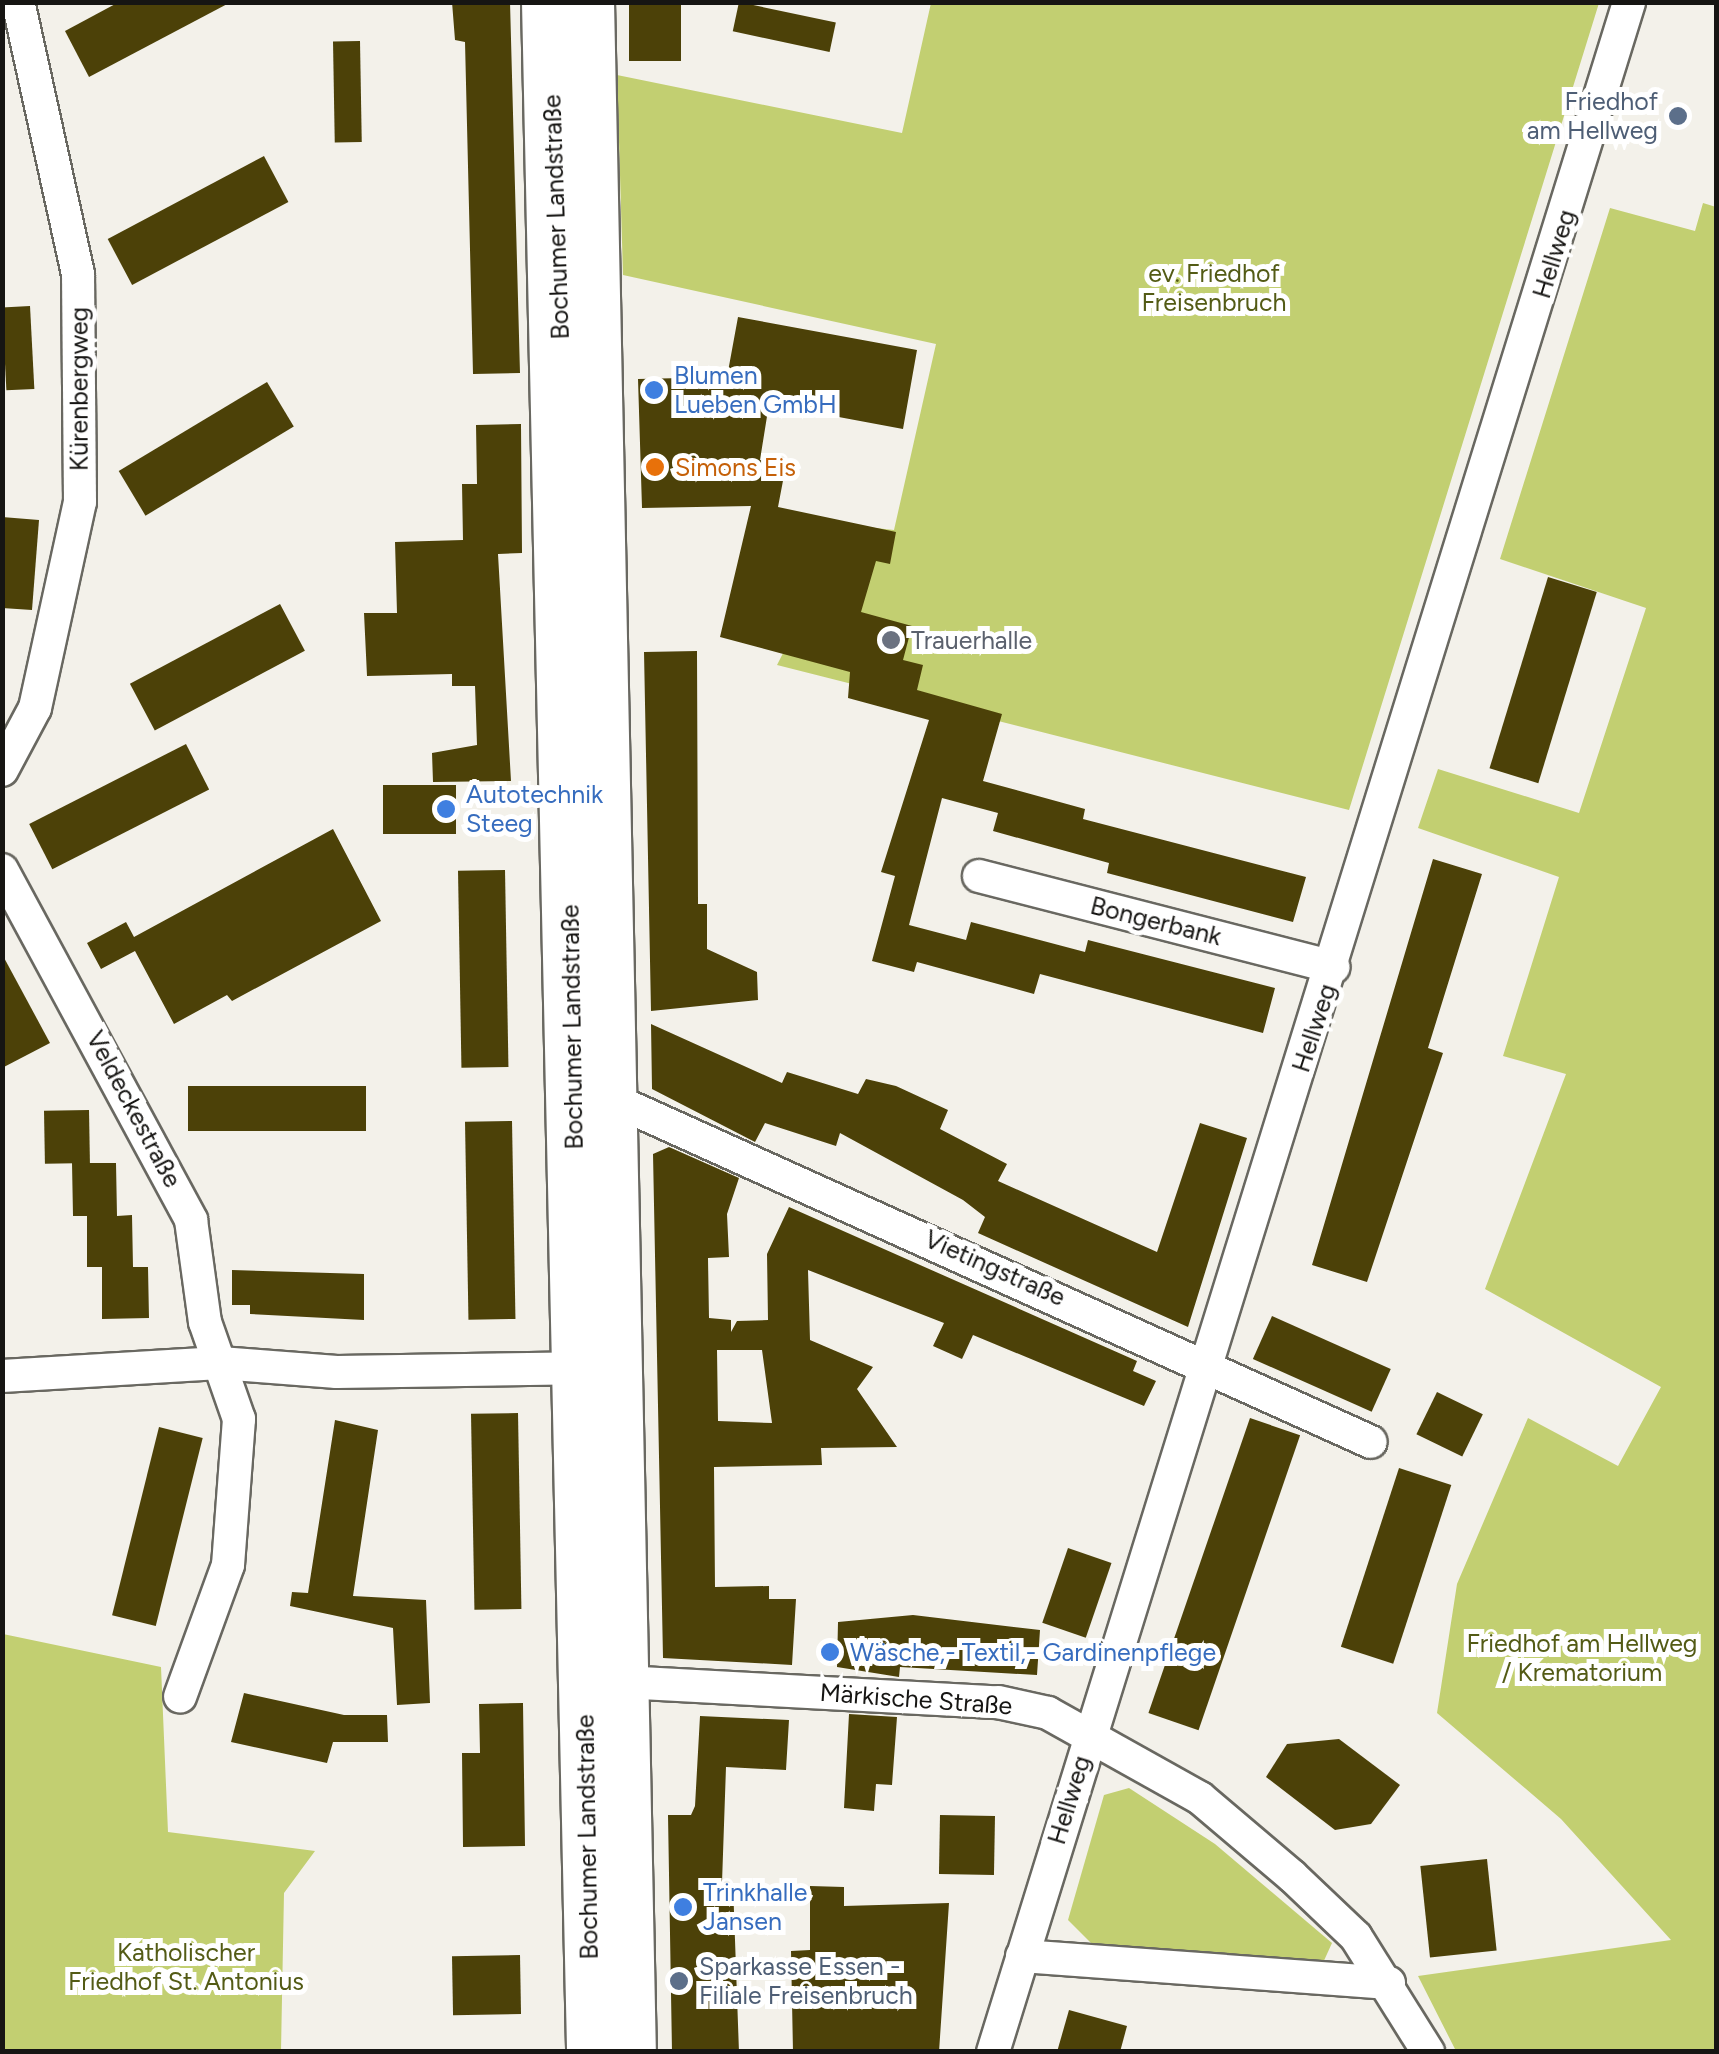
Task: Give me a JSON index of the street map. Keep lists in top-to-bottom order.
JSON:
{
  "streets": {
    "main road": ["Bochumer Landstraße"],
    "street": [
      "Hellweg",
      "Kürenbergweg",
      "Bongerbank",
      "Veldeckestraße",
      "Vietingstraße",
      "Märkische Straße"
    ]
  },
  "crossings": [
    ["Bochumer Landstraße", "Vietingstraße"],
    ["Bochumer Landstraße", "Märkische Straße"],
    ["Hellweg", "Bongerbank"],
    ["Hellweg", "Vietingstraße"],
    ["Hellweg", "Märkische Straße"]
  ],
  "parks": ["ev. Friedhof Freisenbruch", "Friedhof am Hellweg / Krematorium", "Katholischer Friedhof St. Antonius"],
  "places": [
    "Friedhof am Hellweg",
    "Blumen Lueben GmbH",
    "Simons Eis",
    "Trauerhalle",
    "Autotechnik Steeg",
    "Wäsche,- Textil,- Gardinenpflege",
    "Trinkhalle Jansen",
    "Sparkasse Essen - Filiale Freisenbruch"
  ]
}
